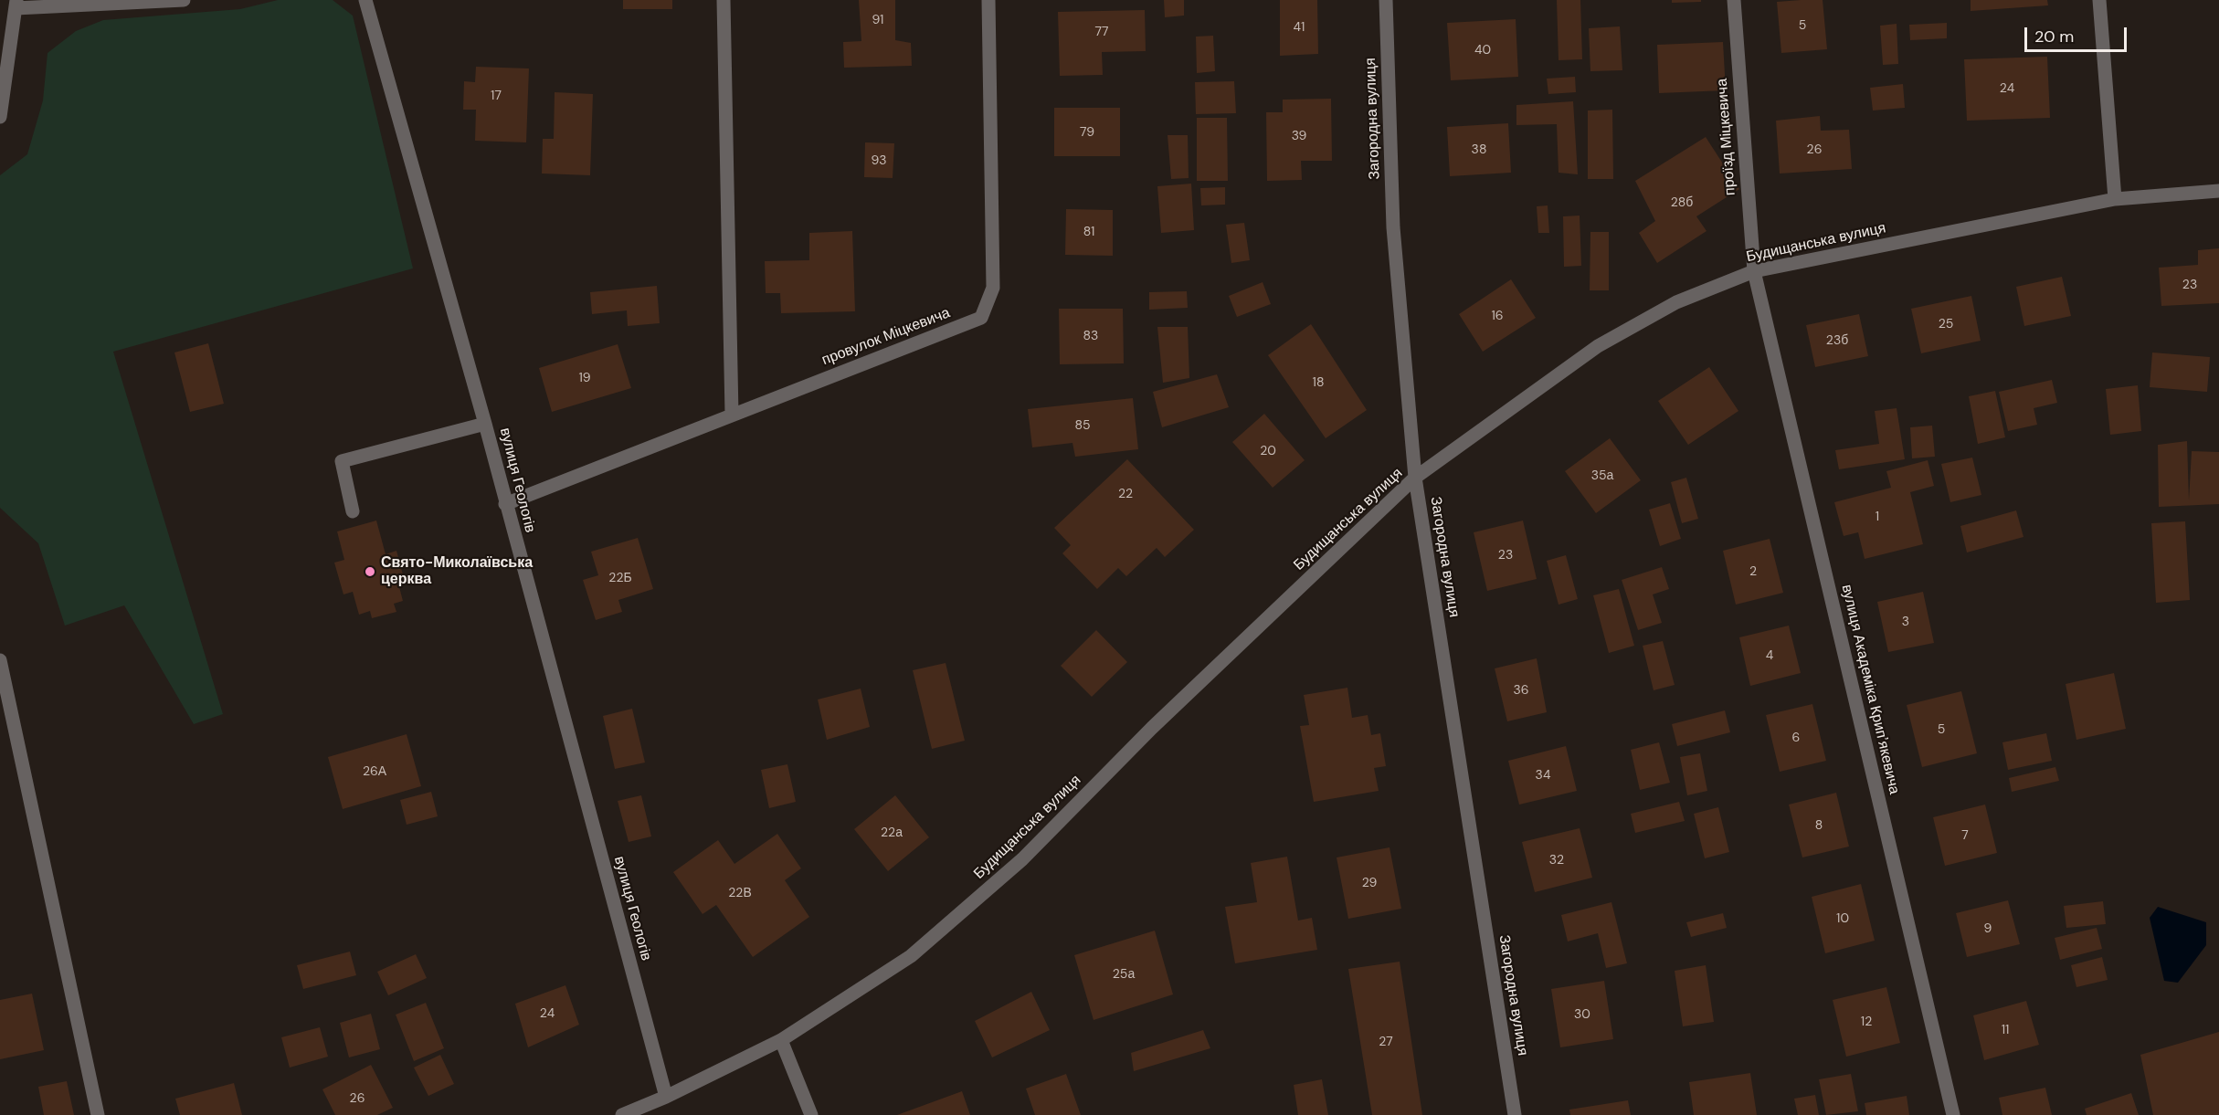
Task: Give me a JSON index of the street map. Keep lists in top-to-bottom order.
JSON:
{
  "streets": {
    "street": [
      "Загородна вулиця",
      "проїзд Міцкевича",
      "Будищанська вулиця",
      "провулок Міцкевича",
      "вулиця Геологів",
      "вулиця Академіка Крипʼякевича"
    ]
  },
  "crossings": [
    ["Загородна вулиця", "Будищанська вулиця"],
    ["проїзд Міцкевича", "Будищанська вулиця"],
    ["проїзд Міцкевича", "вулиця Академіка Крипʼякевича"],
    ["Будищанська вулиця", "вулиця Геологів"],
    ["Будищанська вулиця", "вулиця Академіка Крипʼякевича"],
    ["провулок Міцкевича", "вулиця Геологів"]
  ],
  "places": ["Свято-Миколаївська церква"],
  "house_numbers": [
    "91",
    "5",
    "41",
    "77",
    "40",
    "24",
    "17",
    "79",
    "39",
    "38",
    "26",
    "93",
    "28б",
    "81",
    "23",
    "16",
    "25",
    "83",
    "23б",
    "19",
    "18",
    "85",
    "20",
    "35а",
    "22",
    "1",
    "23",
    "2",
    "22Б",
    "3",
    "4",
    "36",
    "5",
    "6",
    "26А",
    "34",
    "8",
    "22а",
    "7",
    "32",
    "29",
    "22В",
    "10",
    "9",
    "25а",
    "24",
    "30",
    "12",
    "11",
    "27",
    "26"
  ],
  "scale_bar": "20 m"
}
